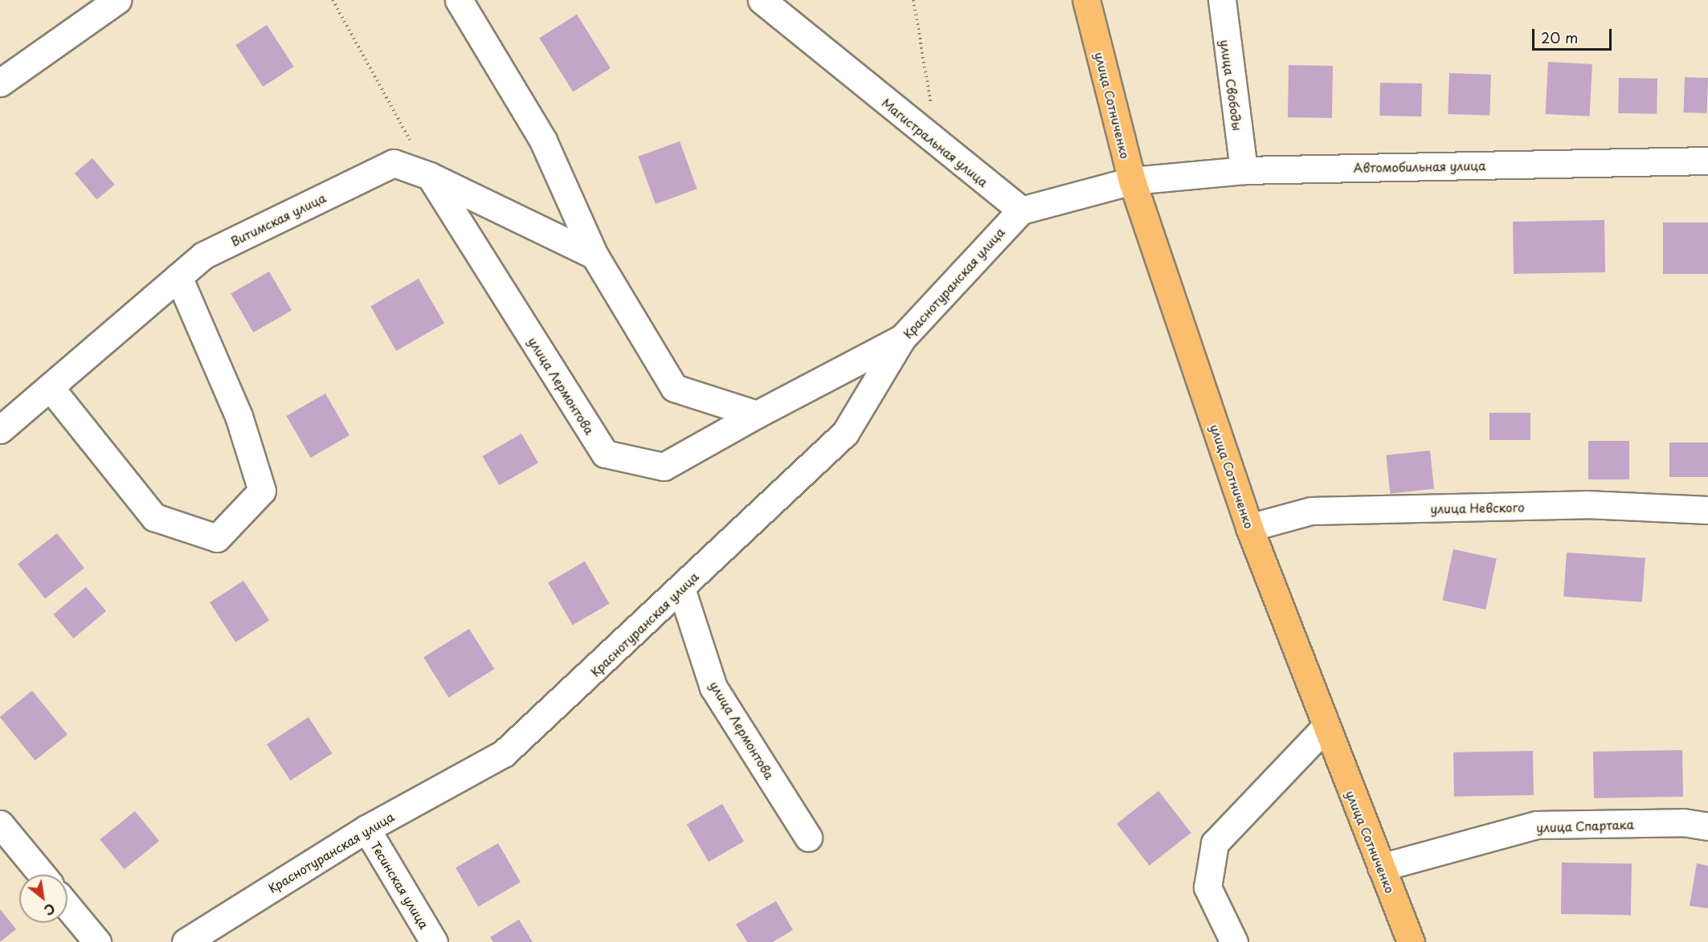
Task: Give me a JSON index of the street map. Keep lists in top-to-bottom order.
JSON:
{
  "streets": {
    "main road": ["улица Сотниченко"],
    "street": [
      "улица Свободы",
      "Магистральная улица",
      "Автомобильная улица",
      "Витимская улица",
      "Краснотуранская улица",
      "улица Лермонтова",
      "улица Невского",
      "улица Спартака",
      "Тесинская улица"
    ]
  },
  "crossings": [
    ["улица Свободы", "Автомобильная улица"],
    ["улица Сотниченко", "Автомобильная улица"],
    ["улица Сотниченко", "улица Невского"],
    ["улица Сотниченко", "улица Спартака"],
    ["Магистральная улица", "Краснотуранская улица"],
    ["Витимская улица", "улица Лермонтова"],
    ["Краснотуранская улица", "улица Лермонтова"],
    ["Краснотуранская улица", "Тесинская улица"]
  ],
  "scale_bar": "20 m",
  "north": "bottom right"
}
